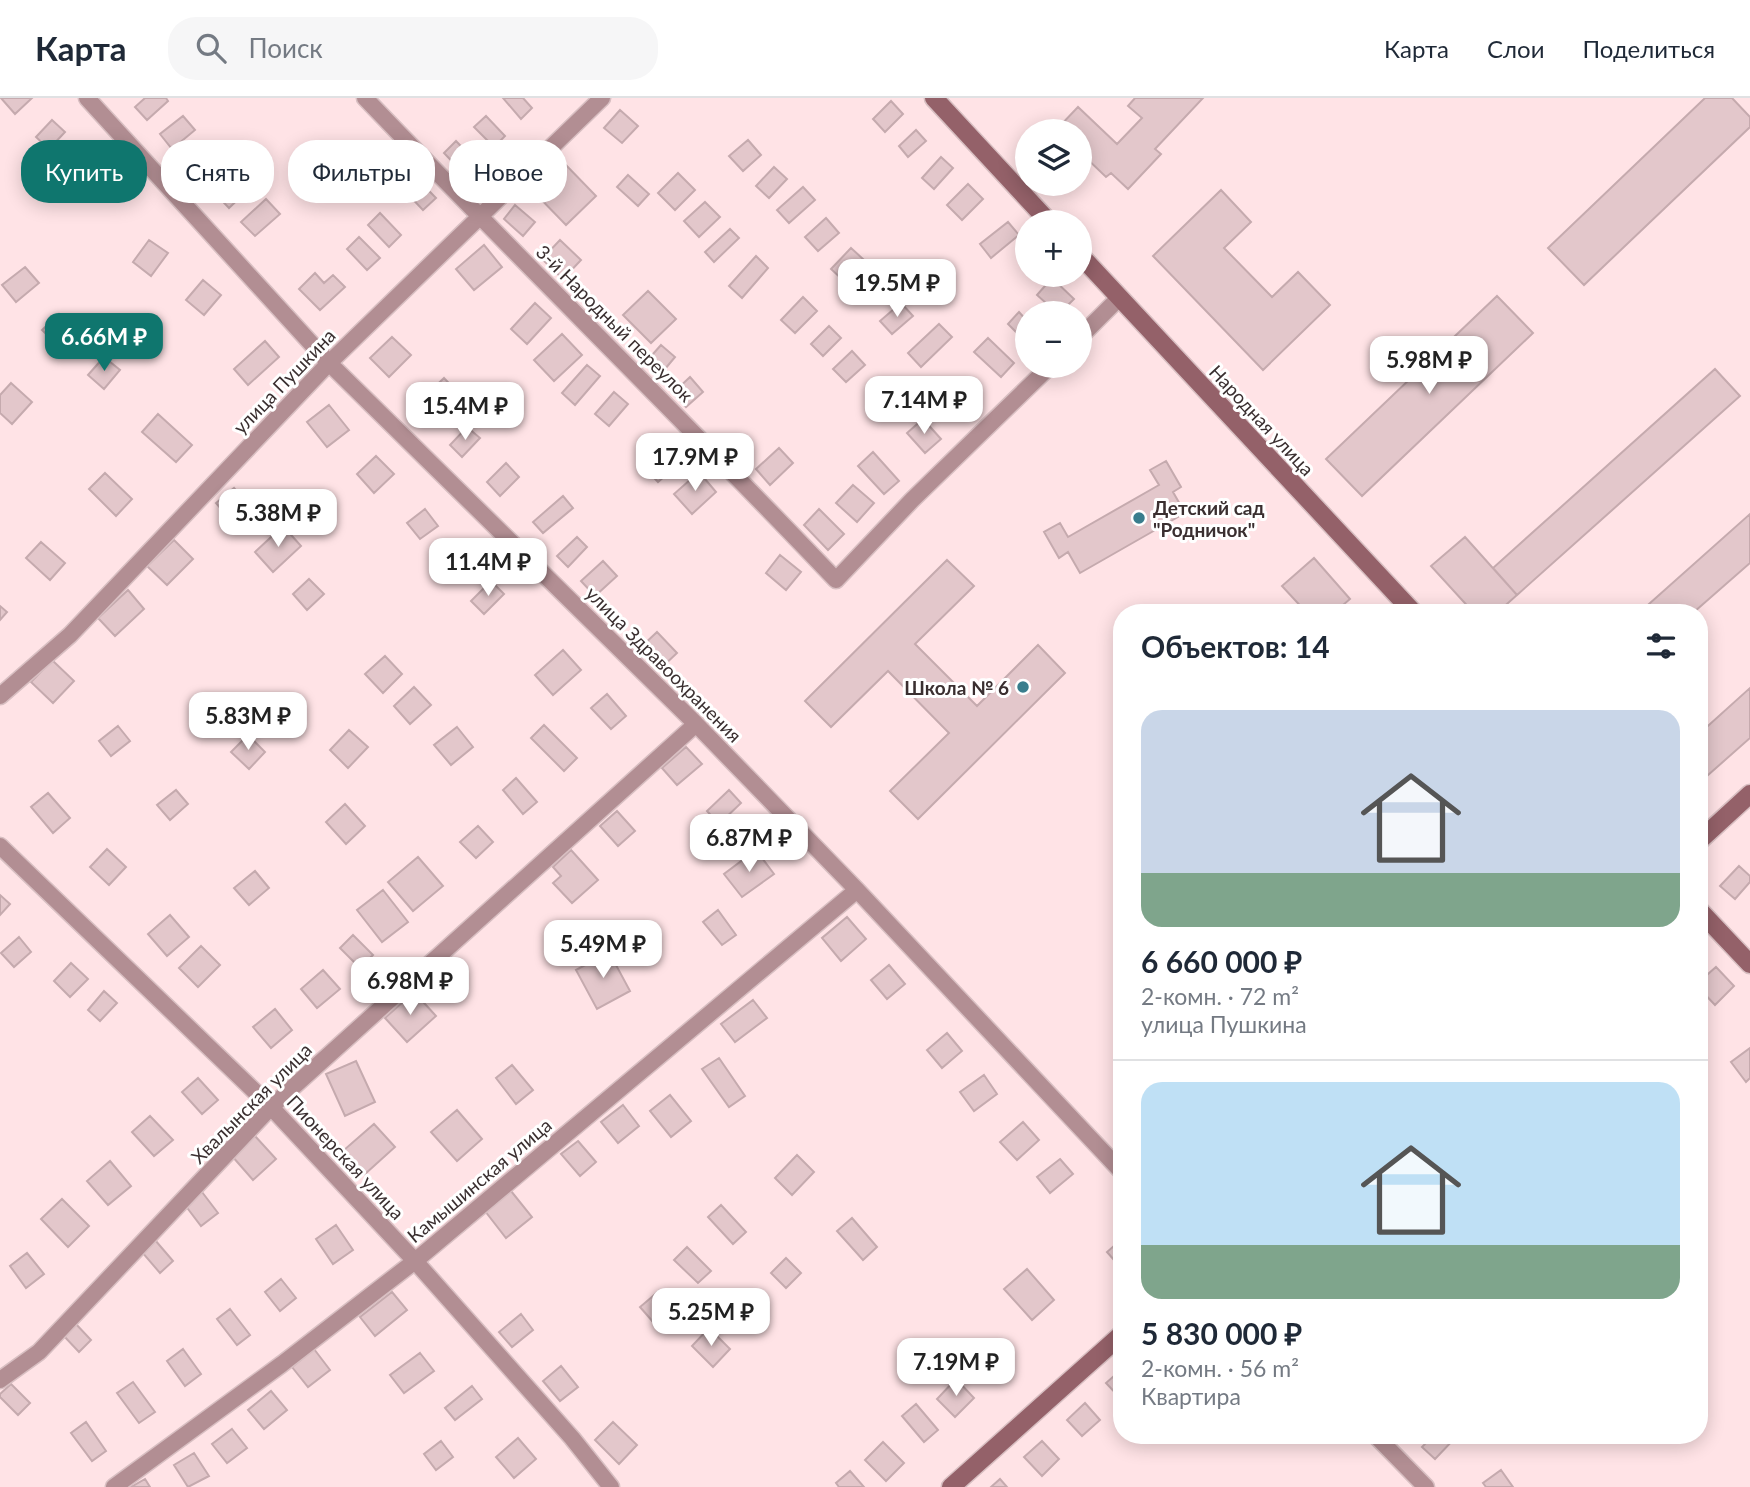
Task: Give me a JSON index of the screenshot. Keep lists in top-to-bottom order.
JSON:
{
  "streets": {
    "street": [
      "3-й Народный переулок",
      "улица Пушкина",
      "Народная улица",
      "улица Здравоохранения",
      "Хвалынская улица",
      "Пионерская улица",
      "Камышинская улица"
    ]
  },
  "crossings": [
    ["3-й Народный переулок", "улица Пушкина"],
    ["улица Пушкина", "улица Здравоохранения"],
    ["улица Здравоохранения", "Хвалынская улица"],
    ["улица Здравоохранения", "Камышинская улица"],
    ["Хвалынская улица", "Пионерская улица"],
    ["Пионерская улица", "Камышинская улица"]
  ],
  "places": ["Детский сад \"Родничок\"", "Школа № 6"],
  "page": {
    "header": "Карта",
    "search": "Поиск",
    "nav": ["Карта", "Слои", "Поделиться"],
    "map_buttons": ["+", "−"],
    "chip": [
      "Купить",
      "Снять",
      "Фильтры",
      "Новое"
    ],
    "price": [
      "19.5M ₽",
      "6.66M ₽",
      "5.98M ₽",
      "7.14M ₽",
      "15.4M ₽",
      "17.9M ₽",
      "5.38M ₽",
      "11.4M ₽",
      "5.83M ₽",
      "6.87M ₽",
      "5.49M ₽",
      "6.98M ₽",
      "5.25M ₽",
      "7.19M ₽"
    ],
    "heading": "Объектов: 14",
    "list": [
      {
        "name": "6 660 000 ₽",
        "note": "2-комн. · 72 m² · улица Пушкина"
      },
      {
        "name": "5 830 000 ₽",
        "note": "2-комн. · 56 m² · Квартира"
      }
    ]
  }
}
